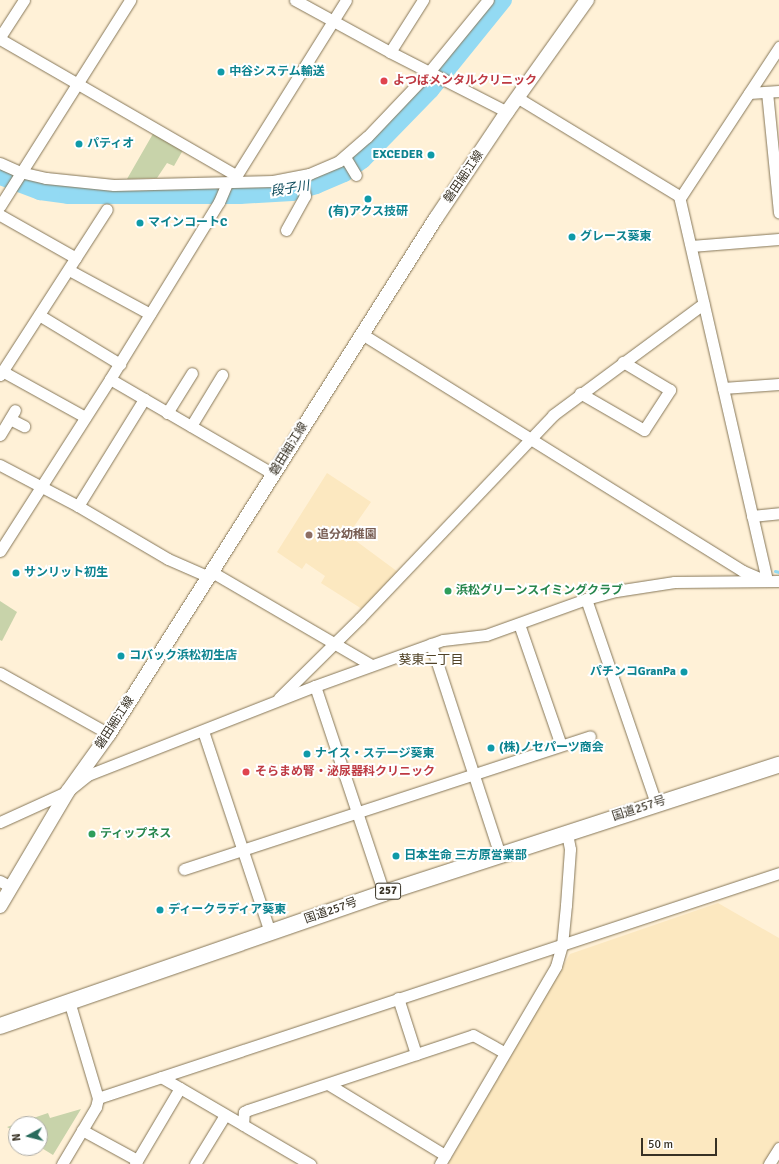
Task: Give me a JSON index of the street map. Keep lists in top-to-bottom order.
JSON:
{
  "streets": {
    "highway": ["国道257号", "257"],
    "main road": ["磐田細江線"]
  },
  "districts": ["葵東二丁目"],
  "water": ["段子川"],
  "places": [
    "中谷システム輸送",
    "よつばメンタルクリニック",
    "パティオ",
    "EXCEDER",
    "(有)アクス技研",
    "マインコートC",
    "グレース葵東",
    "追分幼稚園",
    "サンリット初生",
    "浜松グリーンスイミングクラブ",
    "コバック浜松初生店",
    "パチンコGranPa",
    "(株)ノセパーツ商会",
    "ナイス・ステージ葵東",
    "そらまめ腎・泌尿器科クリニック",
    "ティップネス",
    "日本生命 三方原営業部",
    "ディークラディア葵東"
  ],
  "scale_bar": "50 m",
  "north": "left"
}
